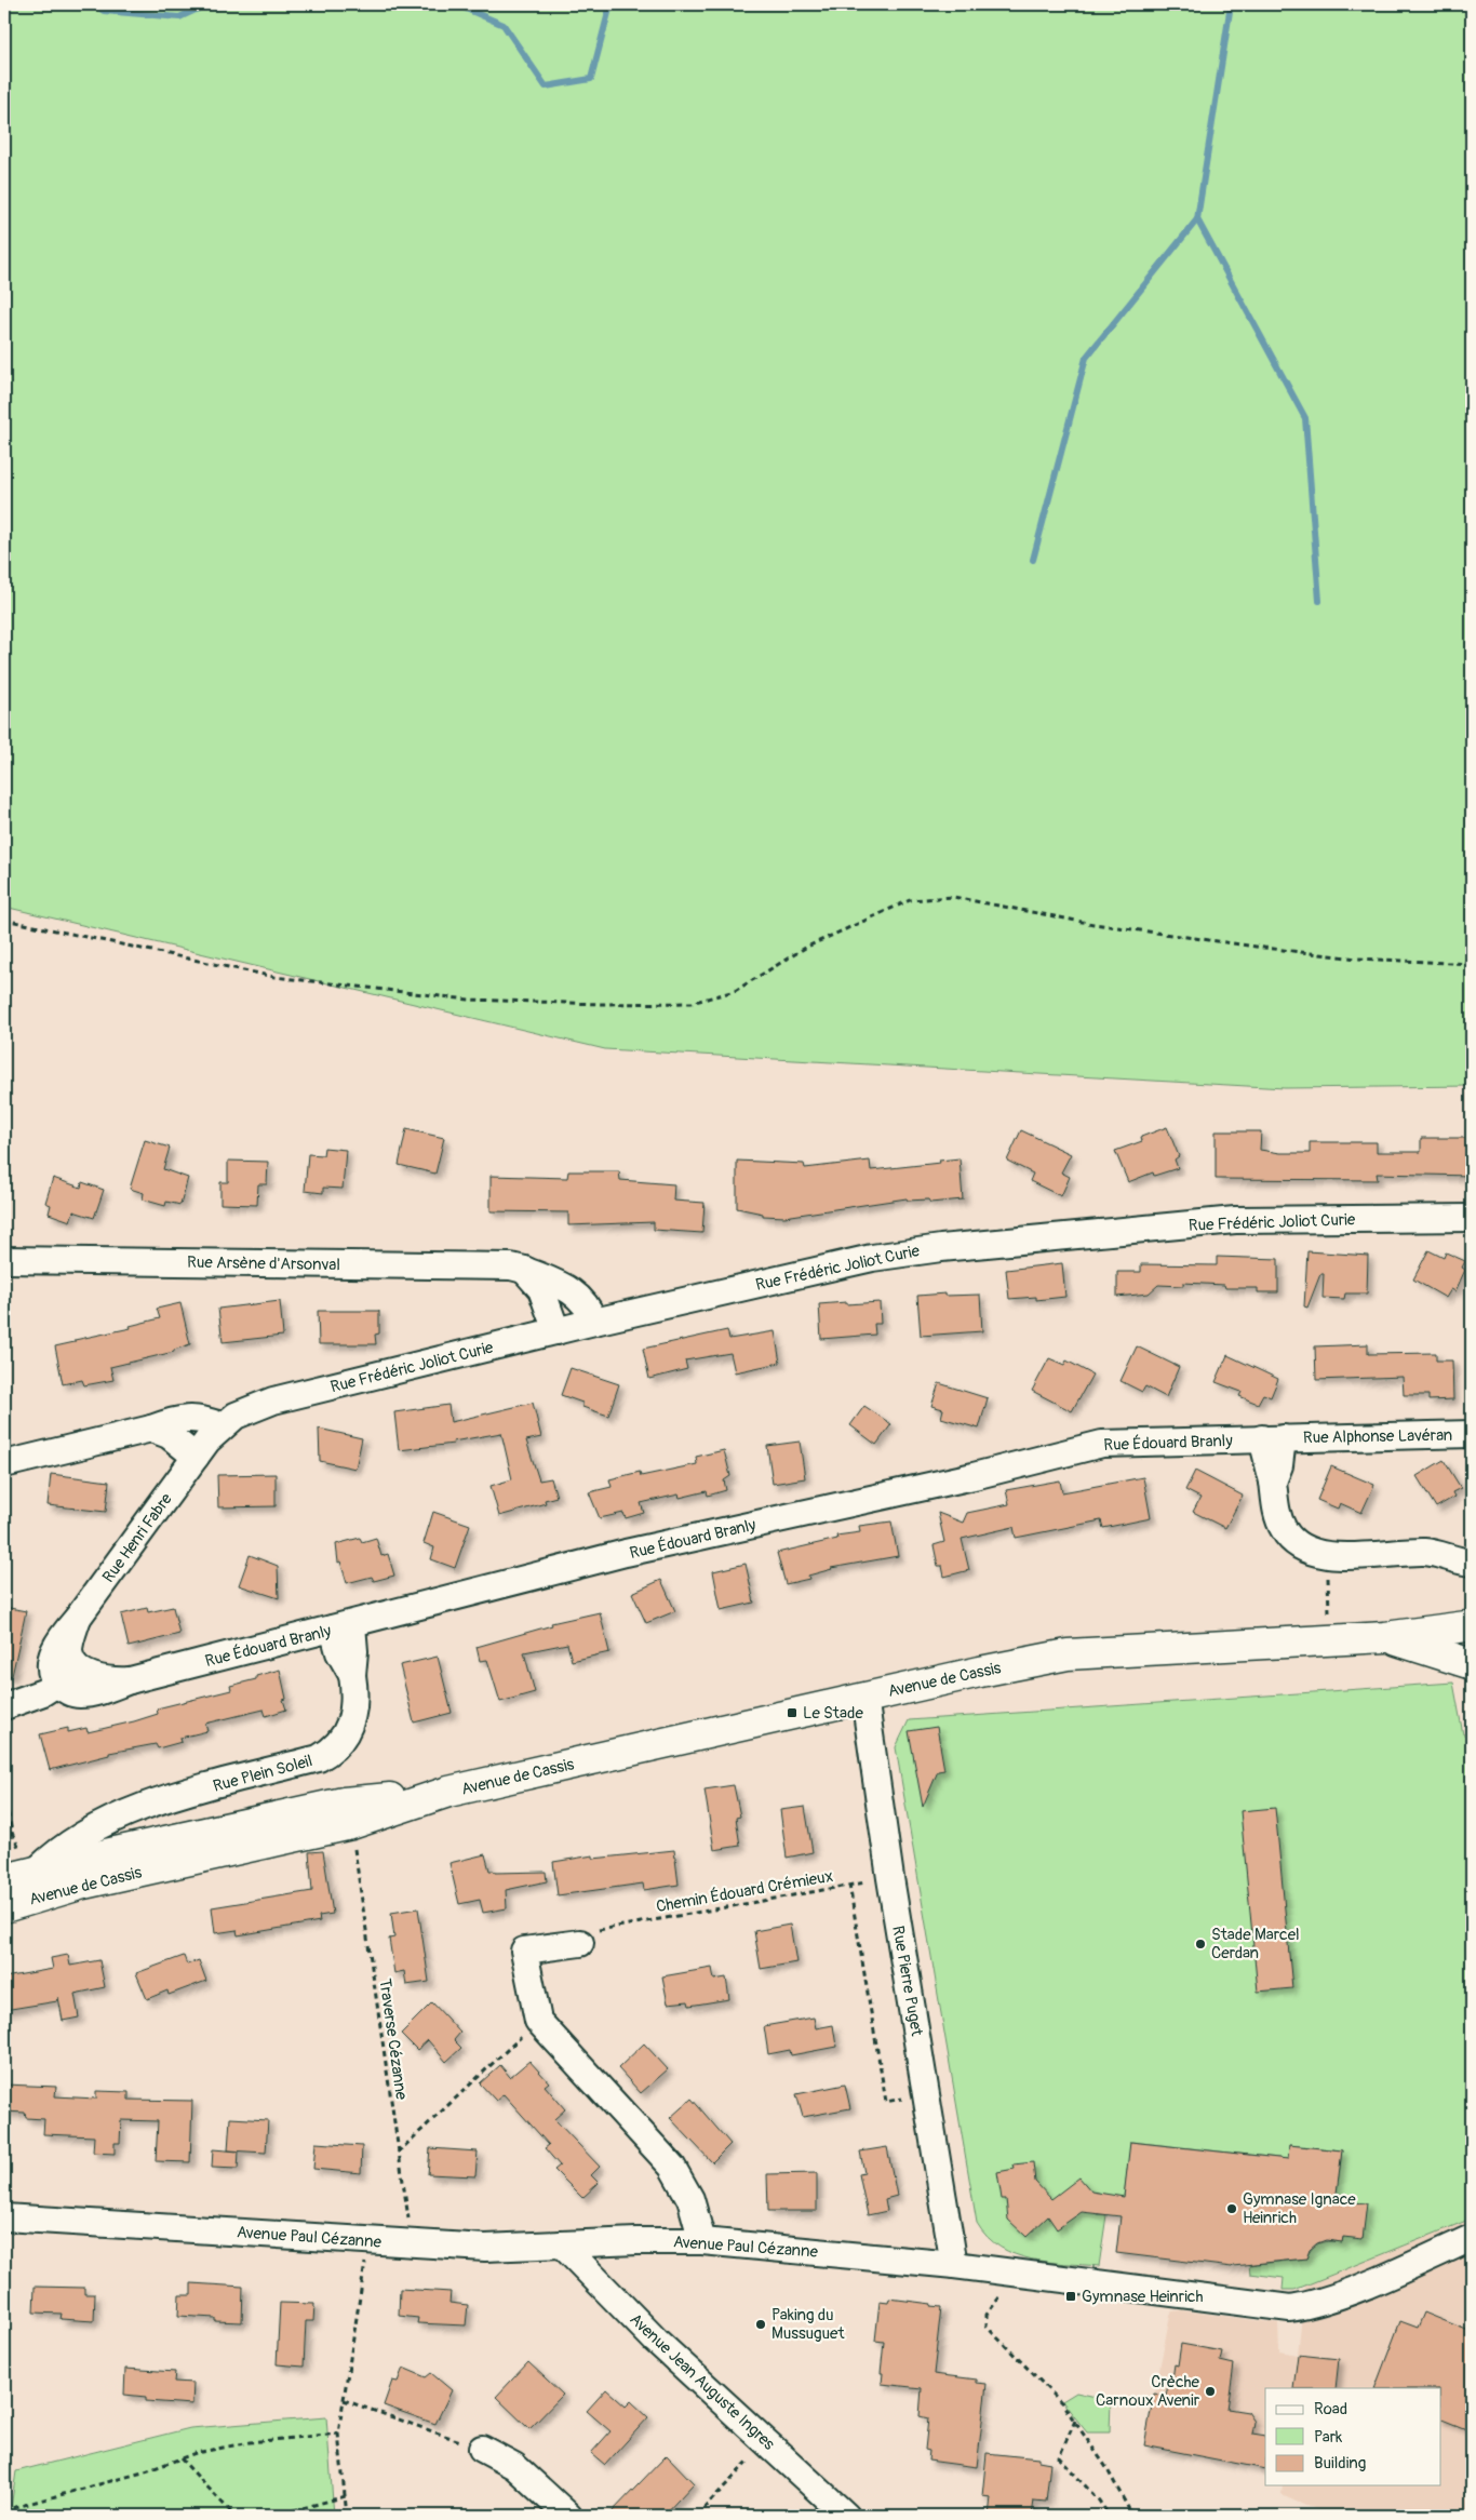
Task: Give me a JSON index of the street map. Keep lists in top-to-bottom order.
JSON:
{
  "streets": {
    "main road": ["Avenue de Cassis"],
    "street": [
      "Rue Frédéric Joliot Curie",
      "Rue Arsène d'Arsonval",
      "Rue Alphonse Lavéran",
      "Rue Édouard Branly",
      "Rue Henri Fabre",
      "Rue Plein Soleil",
      "Rue Pierre Puget",
      "Avenue Paul Cézanne",
      "Avenue Jean Auguste Ingres"
    ],
    "path": ["Chemin Édouard Crémieux", "Traverse Cézanne"]
  },
  "crossings": [
    ["Rue Frédéric Joliot Curie", "Rue Arsène d'Arsonval"],
    ["Rue Frédéric Joliot Curie", "Rue Henri Fabre"],
    ["Rue Alphonse Lavéran", "Rue Édouard Branly"],
    ["Rue Édouard Branly", "Rue Henri Fabre"],
    ["Rue Édouard Branly", "Rue Plein Soleil"],
    ["Avenue de Cassis", "Rue Plein Soleil"],
    ["Avenue de Cassis", "Rue Pierre Puget"],
    ["Avenue de Cassis", "Traverse Cézanne"],
    ["Chemin Édouard Crémieux", "Rue Pierre Puget"],
    ["Rue Pierre Puget", "Avenue Paul Cézanne"],
    ["Traverse Cézanne", "Avenue Paul Cézanne"],
    ["Avenue Paul Cézanne", "Avenue Jean Auguste Ingres"]
  ],
  "places": {
    "transit": ["Le Stade", "Gymnase Heinrich"],
    "other": [
      "Stade Marcel Cerdan",
      "Gymnase Ignace Heinrich",
      "Paking du Mussuguet",
      "Crèche Carnoux Avenir"
    ]
  },
  "legend": ["Road", "Park", "Building"]
}
